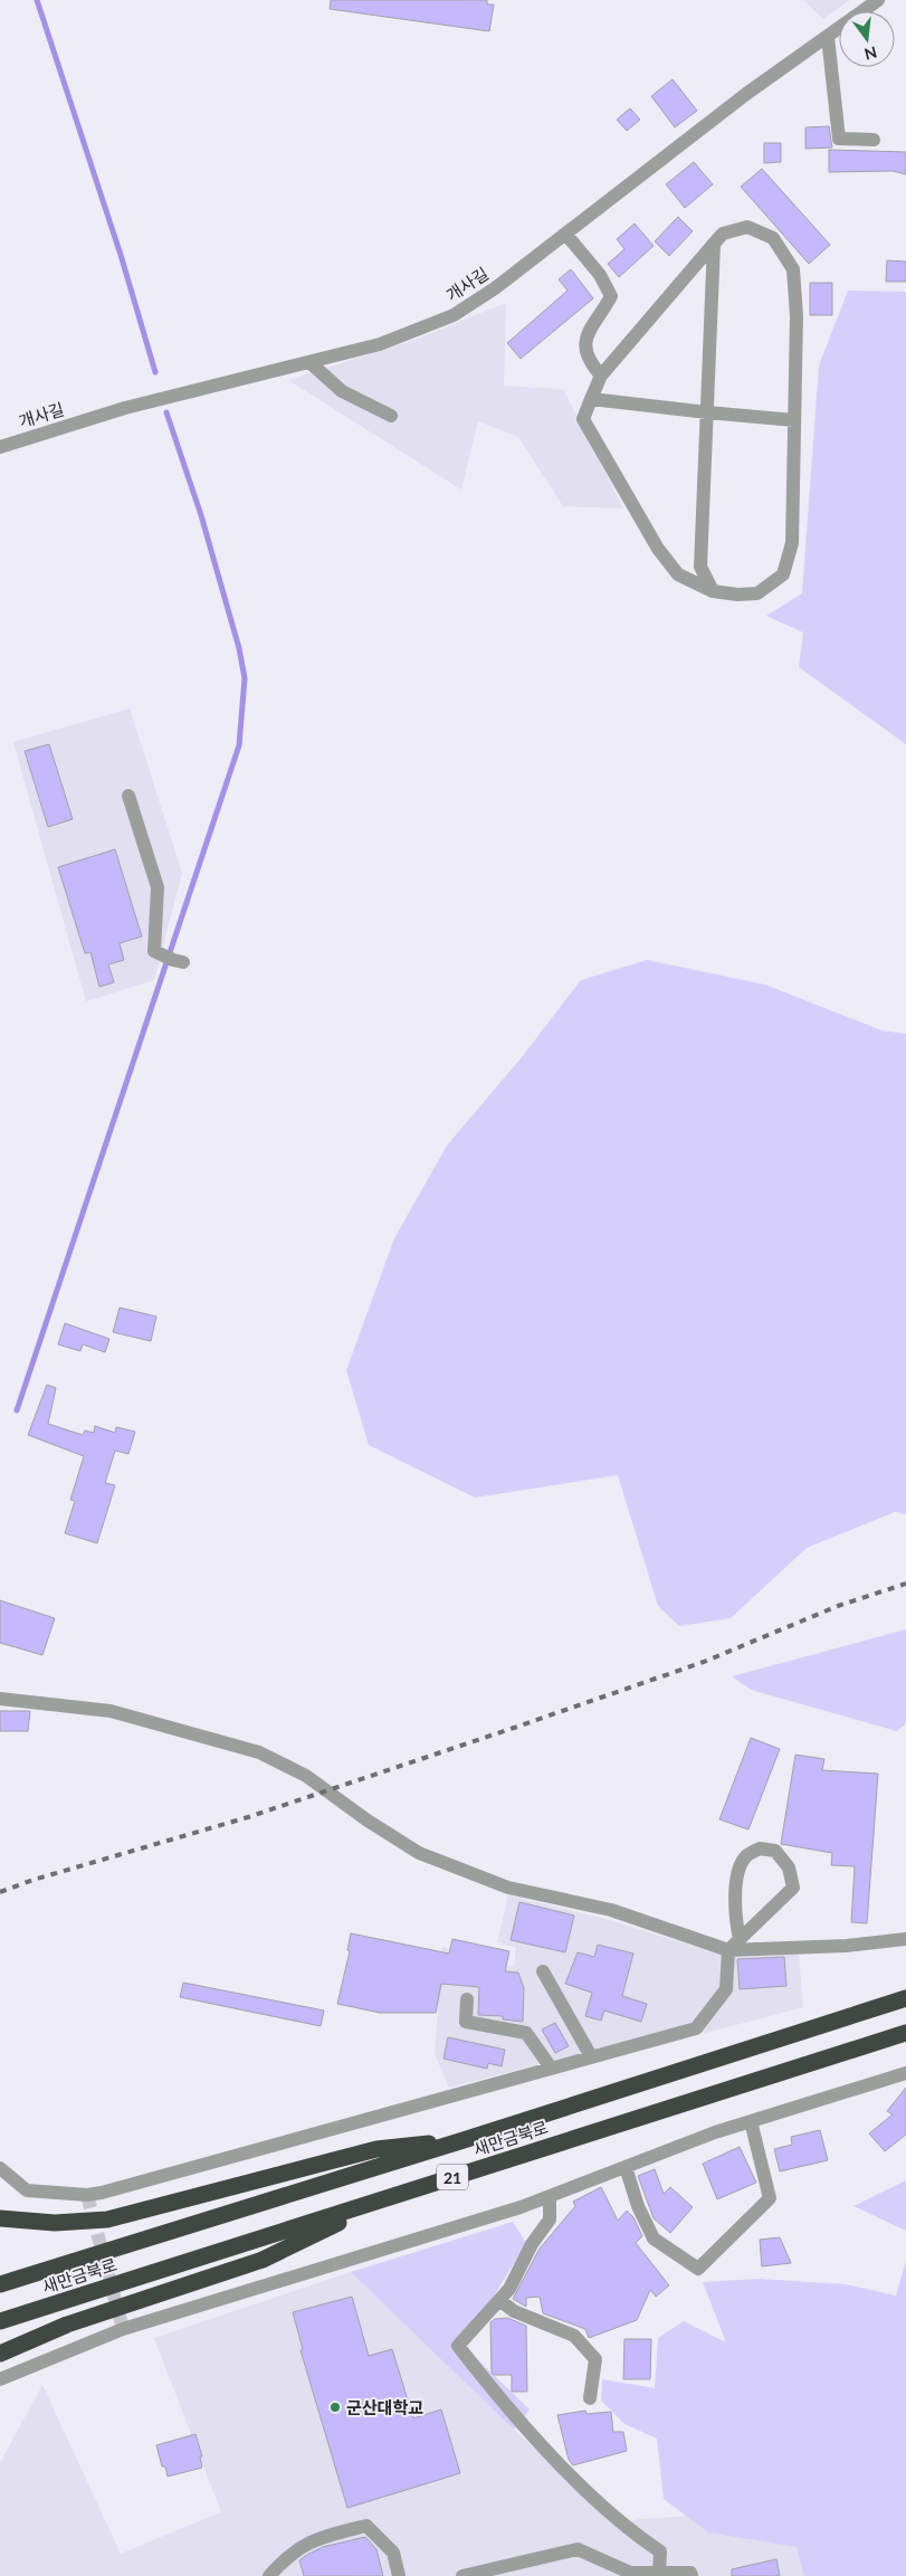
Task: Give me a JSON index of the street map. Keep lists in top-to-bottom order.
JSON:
{
  "streets": {
    "highway": ["새만금북로", "21"],
    "street": ["개사길"]
  },
  "places": ["군산대학교"],
  "north": "bottom"
}
